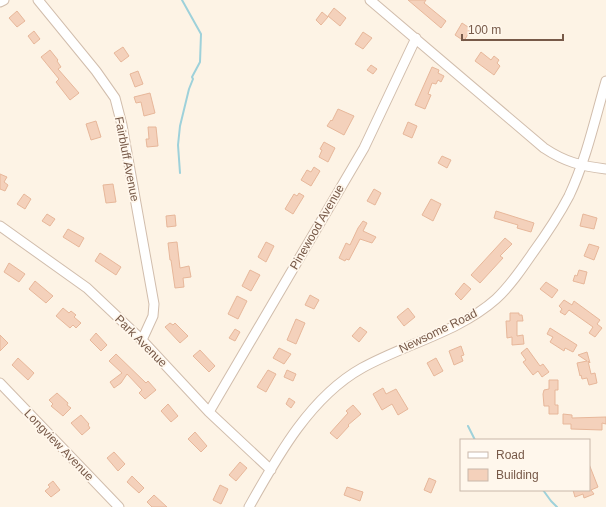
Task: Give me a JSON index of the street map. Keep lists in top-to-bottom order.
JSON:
{
  "streets": {
    "street": [
      "Fairbluff Avenue",
      "Pinewood Avenue",
      "Newsome Road",
      "Park Avenue",
      "Longview Avenue"
    ]
  },
  "crossings": [
    ["Fairbluff Avenue", "Park Avenue"],
    ["Pinewood Avenue", "Park Avenue"],
    ["Newsome Road", "Park Avenue"]
  ],
  "legend": ["Road", "Building"],
  "scale_bar": "100 m"
}
